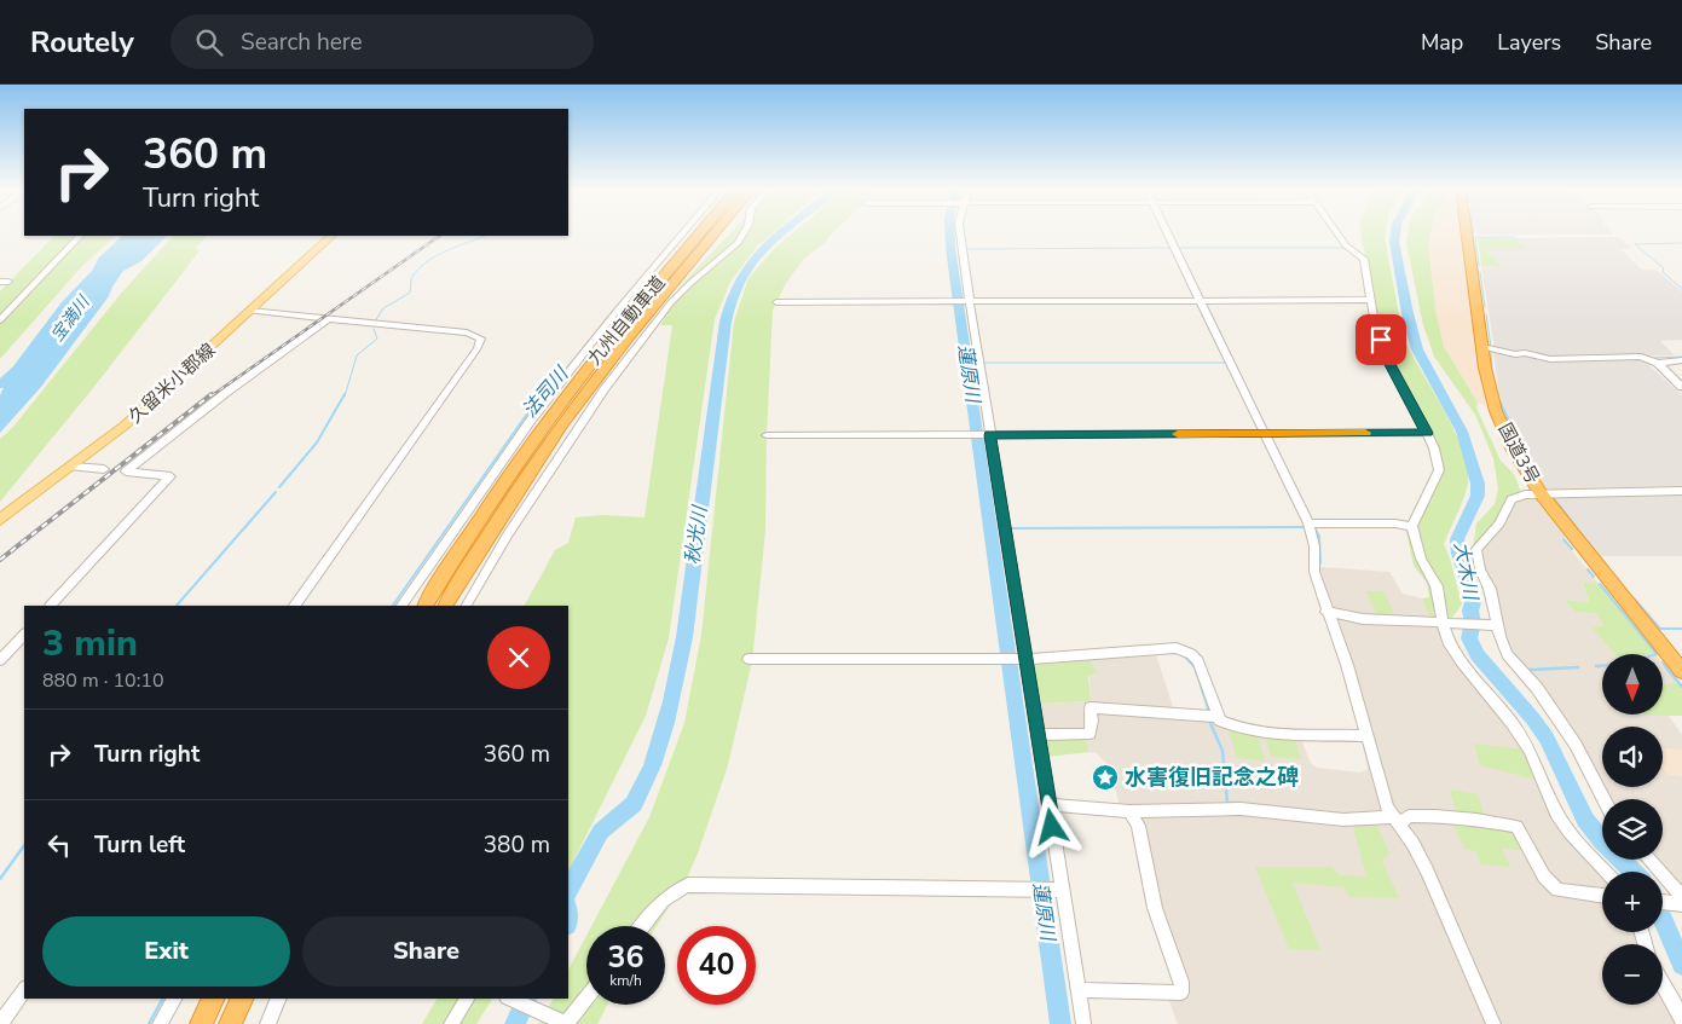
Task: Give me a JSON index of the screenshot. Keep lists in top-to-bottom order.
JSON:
{
  "streets": {
    "highway": ["九州自動車道", "国道3号"],
    "main road": ["久留米小郡線"]
  },
  "water": [
    "宝満川",
    "蓮原川",
    "法司川",
    "秋光川",
    "大木川"
  ],
  "places": {
    "place": ["水害復旧記念之碑"]
  },
  "north": "bottom",
  "page": {
    "header": "Routely",
    "search": "Search here",
    "nav": ["Map", "Layers", "Share"],
    "turn": ["360 m", "Turn right"],
    "heading": ["3 min", "880 m · 10:10"],
    "map_buttons": ["+", "−"],
    "list": [
      {
        "name": "Turn right",
        "value": "360 m"
      },
      {
        "name": "Turn left",
        "value": "380 m"
      }
    ],
    "buttons": ["Exit", "Share"],
    "speed": "36 km/h",
    "limit": "40"
  }
}
